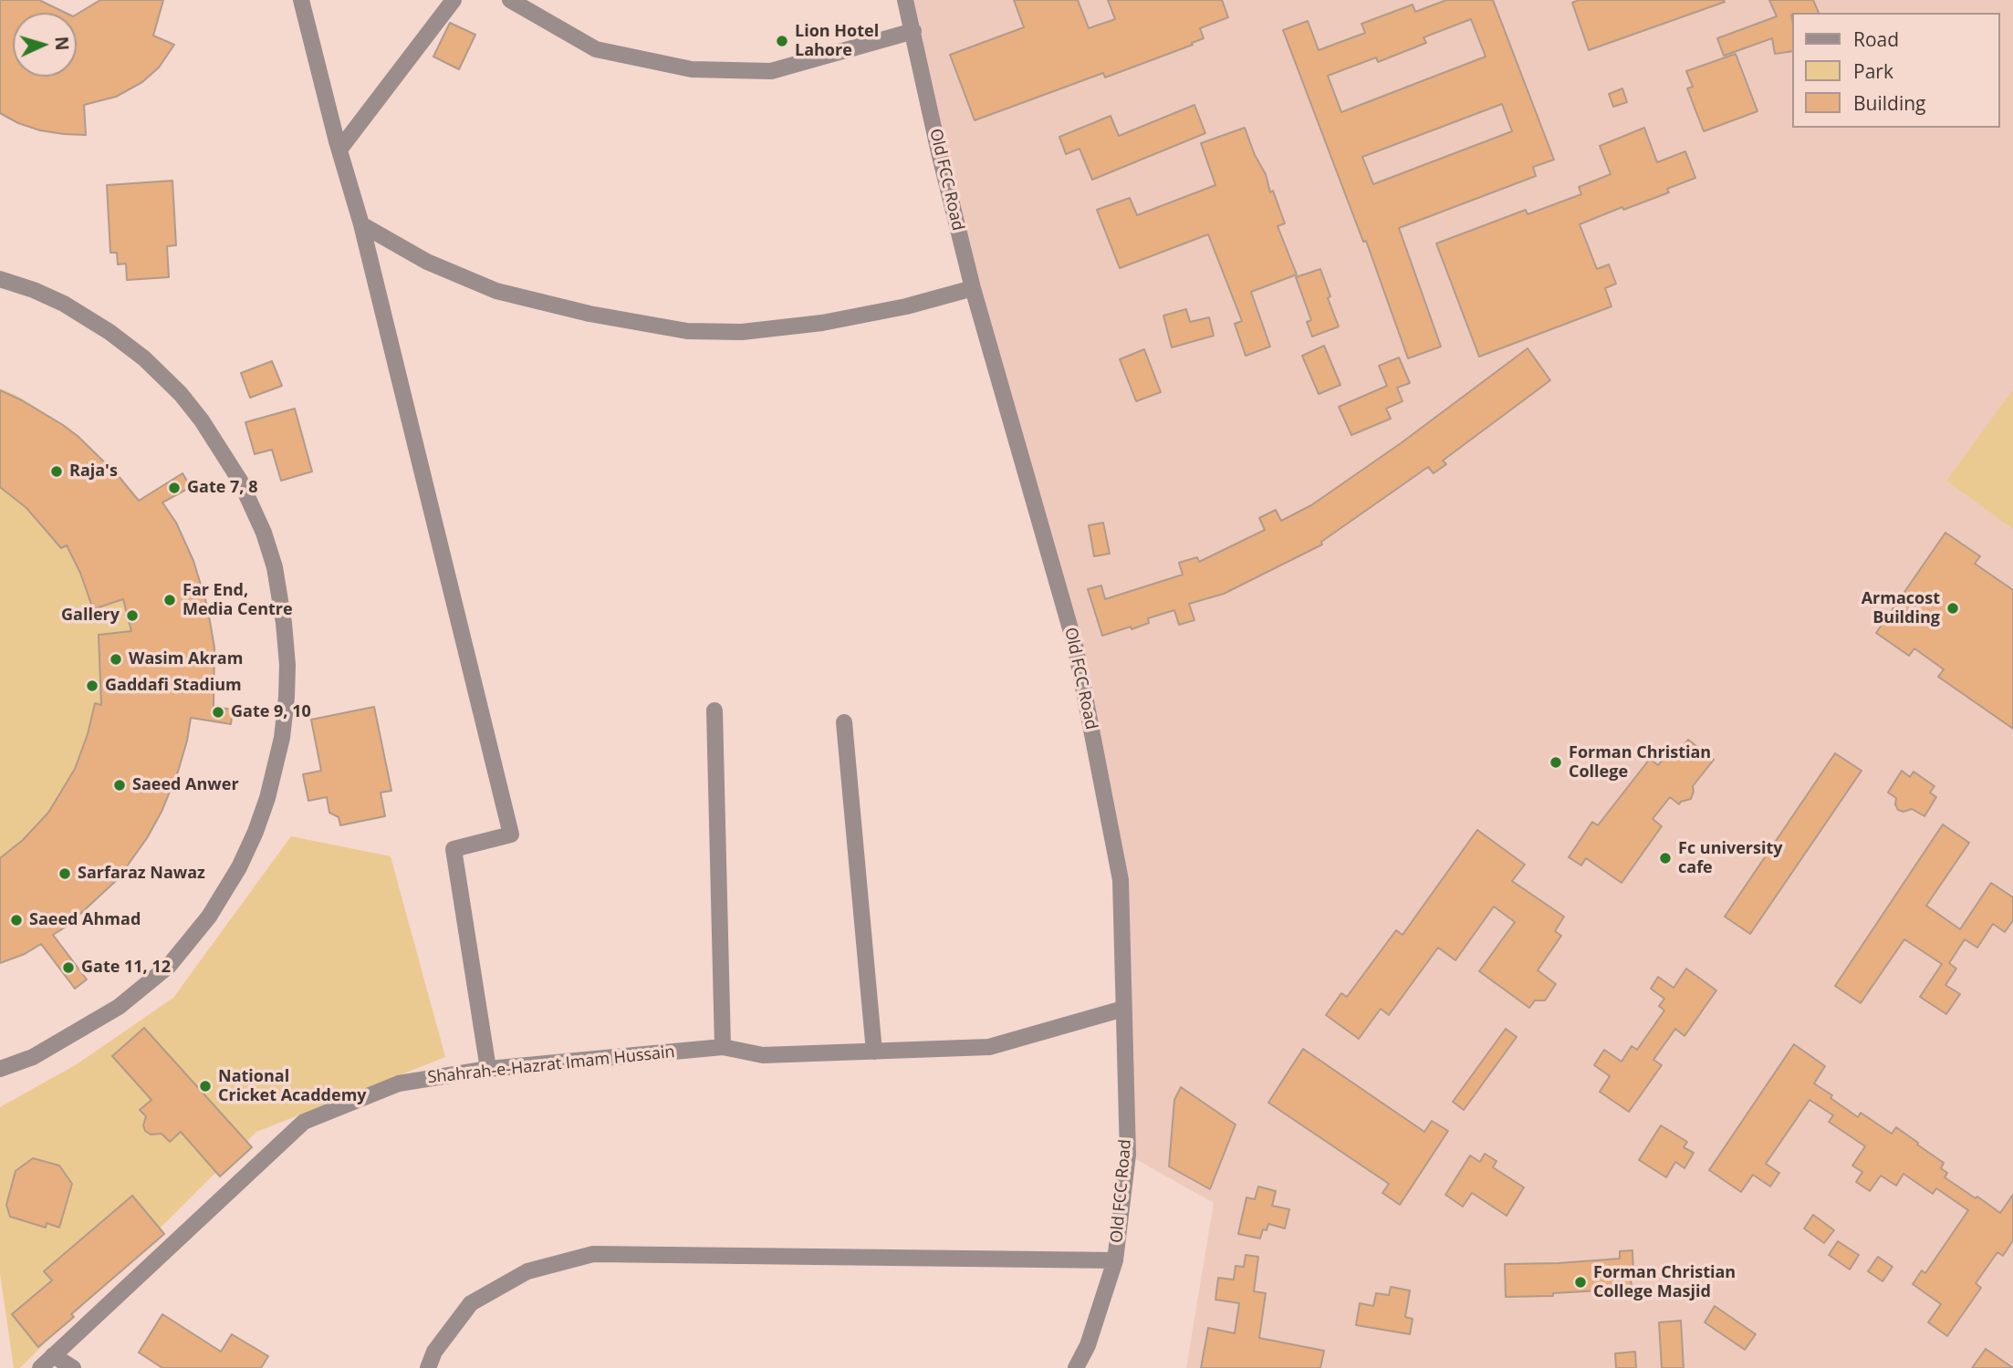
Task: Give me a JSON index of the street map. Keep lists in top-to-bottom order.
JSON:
{
  "streets": {
    "street": ["Old FCC Road", "Shahrah-e-Hazrat Imam Hussain"]
  },
  "crossings": [
    ["Old FCC Road", "Shahrah-e-Hazrat Imam Hussain"]
  ],
  "places": [
    "Lion Hotel Lahore",
    "Raja's",
    "Gate 7, 8",
    "Far End, Media Centre",
    "Armacost Building",
    "Gallery",
    "Wasim Akram",
    "Gaddafi Stadium",
    "Gate 9, 10",
    "Forman Christian College",
    "Saeed Anwer",
    "Fc university cafe",
    "Sarfaraz Nawaz",
    "Saeed Ahmad",
    "Gate 11, 12",
    "National Cricket Acaddemy",
    "Forman Christian College Masjid"
  ],
  "legend": ["Road", "Park", "Building"],
  "north": "right"
}
